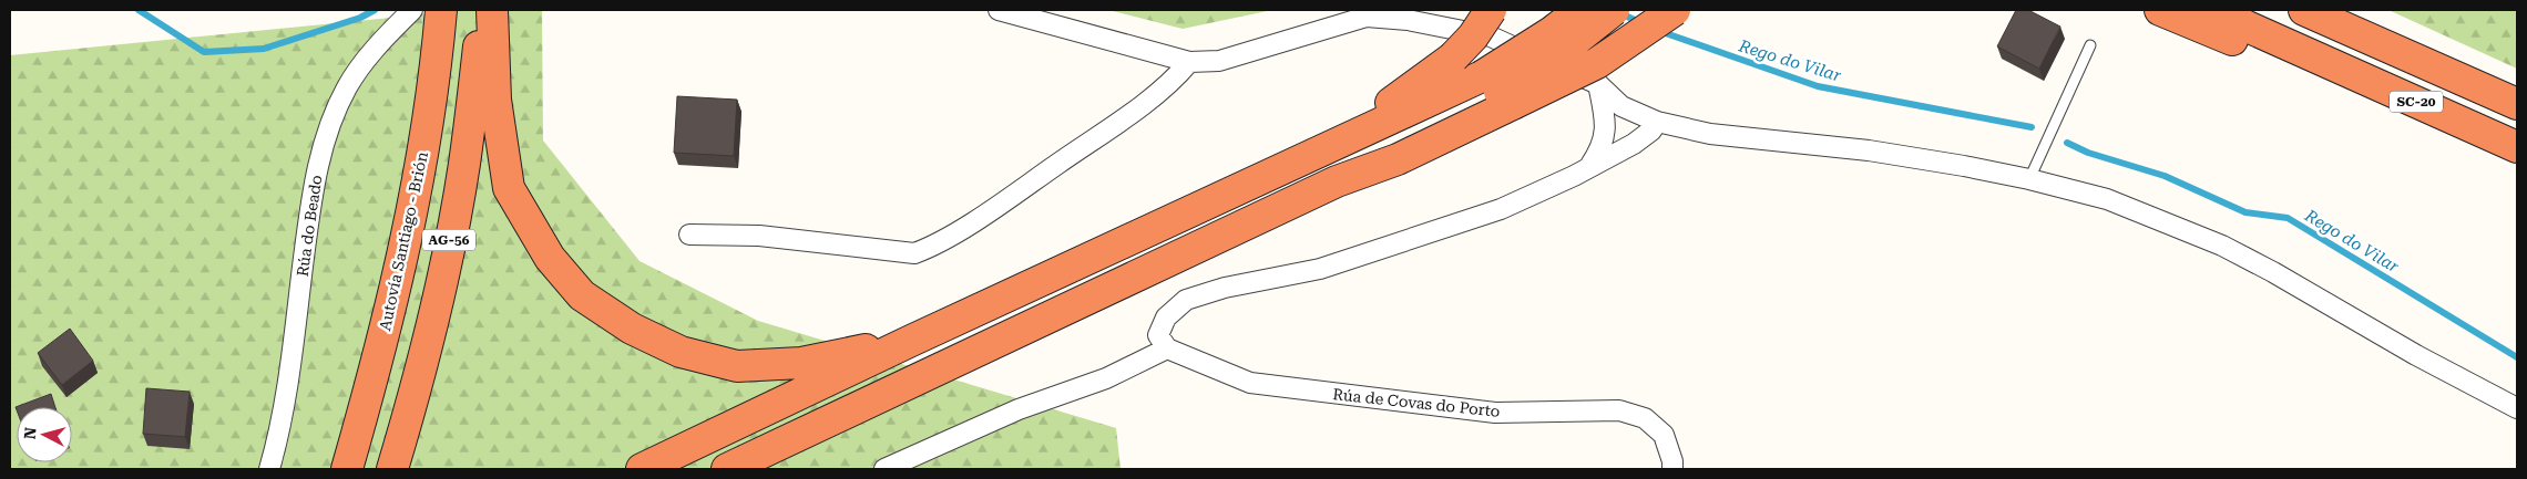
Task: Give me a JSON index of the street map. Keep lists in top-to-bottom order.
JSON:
{
  "streets": {
    "highway": ["SC-20", "AG-56", "Autovía Santiago - Brión"],
    "street": ["Rúa do Beado", "Rúa de Covas do Porto"]
  },
  "water": ["Rego do Vilar"],
  "north": "left"
}
